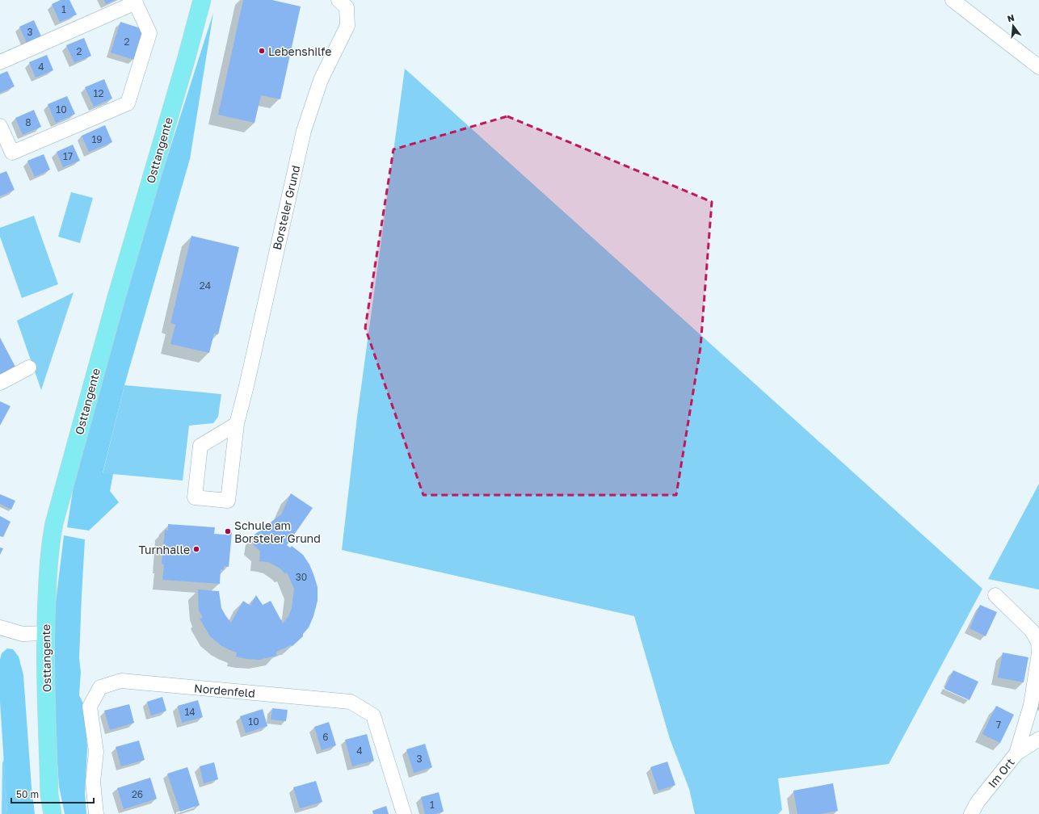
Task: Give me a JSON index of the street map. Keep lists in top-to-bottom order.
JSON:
{
  "streets": {
    "main road": ["Osttangente"],
    "street": ["Borsteler Grund", "Nordenfeld", "Im Ort"]
  },
  "places": ["Lebenshilfe", "Schule am Borsteler Grund", "Turnhalle"],
  "house_numbers": [
    "1",
    "3",
    "2",
    "2",
    "4",
    "12",
    "10",
    "8",
    "19",
    "17",
    "24",
    "30",
    "14",
    "10",
    "7",
    "6",
    "4",
    "3",
    "26",
    "1"
  ],
  "scale_bar": "50 m",
  "north": "top"
}
